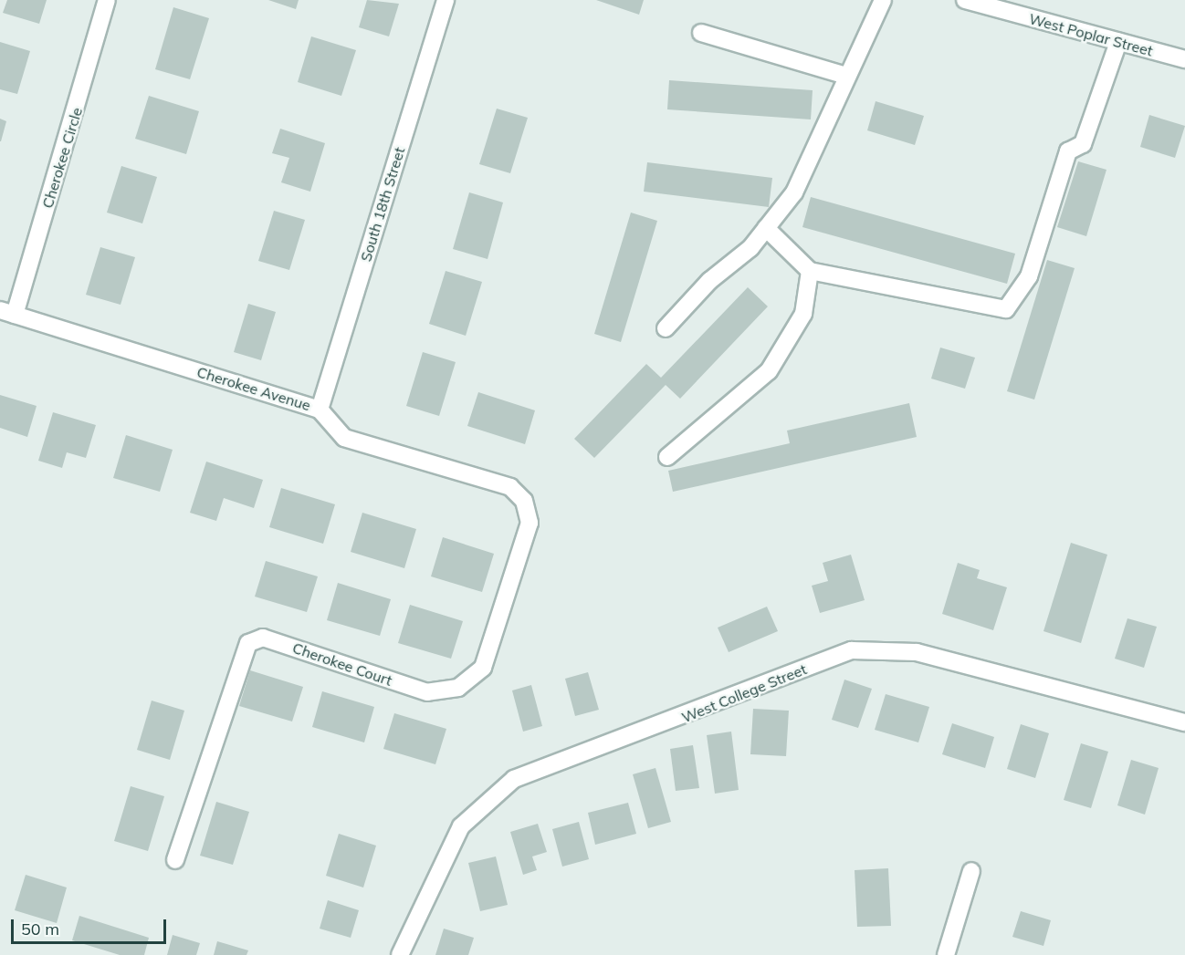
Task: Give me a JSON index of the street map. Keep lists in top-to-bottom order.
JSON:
{
  "streets": {
    "street": [
      "West Poplar Street",
      "Cherokee Circle",
      "South 18th Street",
      "Cherokee Avenue",
      "Cherokee Court",
      "West College Street"
    ]
  },
  "crossings": [
    ["Cherokee Circle", "Cherokee Avenue"],
    ["South 18th Street", "Cherokee Avenue"],
    ["Cherokee Avenue", "Cherokee Court"]
  ],
  "scale_bar": "50 m"
}
